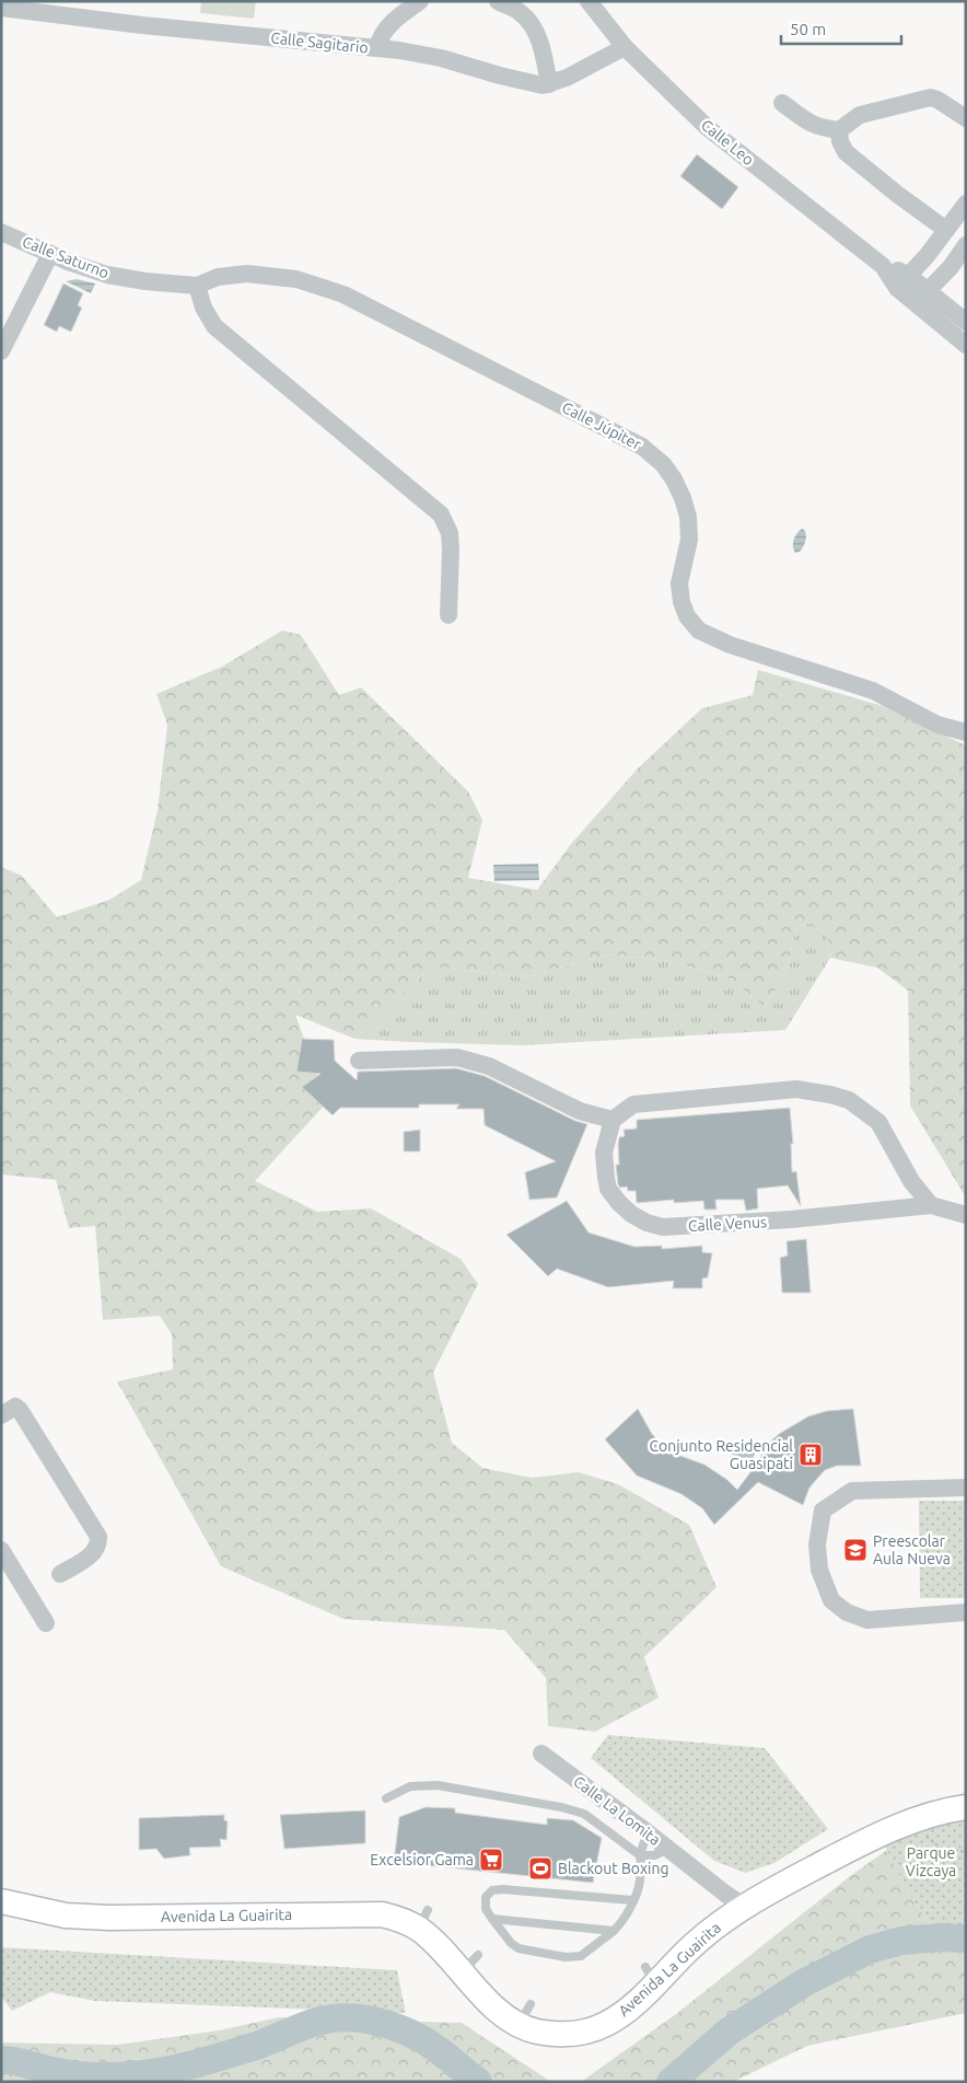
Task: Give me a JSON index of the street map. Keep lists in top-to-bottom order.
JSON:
{
  "streets": {
    "street": [
      "Calle Sagitario",
      "Calle Leo",
      "Calle Saturno",
      "Calle Júpiter",
      "Calle Venus",
      "Calle La Lomita",
      "Avenida La Guairita"
    ]
  },
  "crossings": [
    ["Calle Sagitario", "Calle Leo"],
    ["Calle Saturno", "Calle Júpiter"],
    ["Calle La Lomita", "Avenida La Guairita"]
  ],
  "parks": ["Parque Vizcaya"],
  "places": {
    "building": ["Conjunto Residencial Guasipati"],
    "school or university": ["Preescolar Aula Nueva"],
    "supermarket": ["Excelsior Gama"],
    "sports": ["Blackout Boxing"]
  },
  "scale_bar": "50 m"
}
